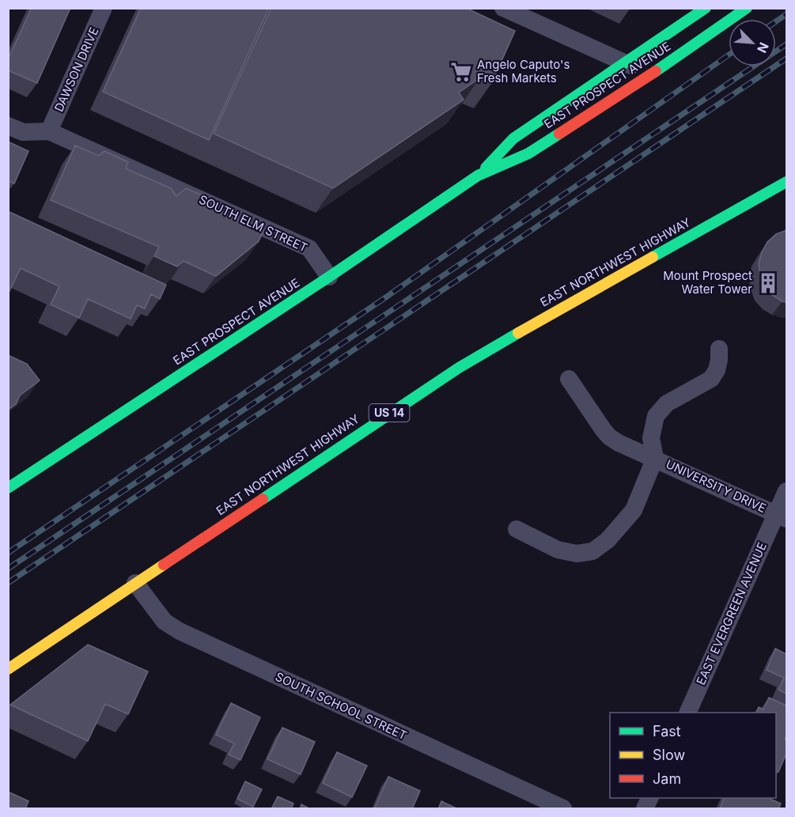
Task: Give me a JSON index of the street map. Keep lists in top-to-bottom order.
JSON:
{
  "streets": {
    "street": [
      "DAWSON DRIVE",
      "EAST PROSPECT AVENUE",
      "SOUTH ELM STREET",
      "EAST NORTHWEST HIGHWAY",
      "US 14",
      "UNIVERSITY DRIVE",
      "EAST EVERGREEN AVENUE",
      "SOUTH SCHOOL STREET"
    ]
  },
  "crossings": [
    ["DAWSON DRIVE", "SOUTH ELM STREET"],
    ["EAST PROSPECT AVENUE", "SOUTH ELM STREET"],
    ["EAST NORTHWEST HIGHWAY", "SOUTH SCHOOL STREET"],
    ["UNIVERSITY DRIVE", "EAST EVERGREEN AVENUE"]
  ],
  "places": {
    "supermarket": ["Angelo Caputo's Fresh Markets"],
    "building": ["Mount Prospect Water Tower"]
  },
  "legend": ["Fast", "Slow", "Jam"],
  "north": "bottom right"
}
